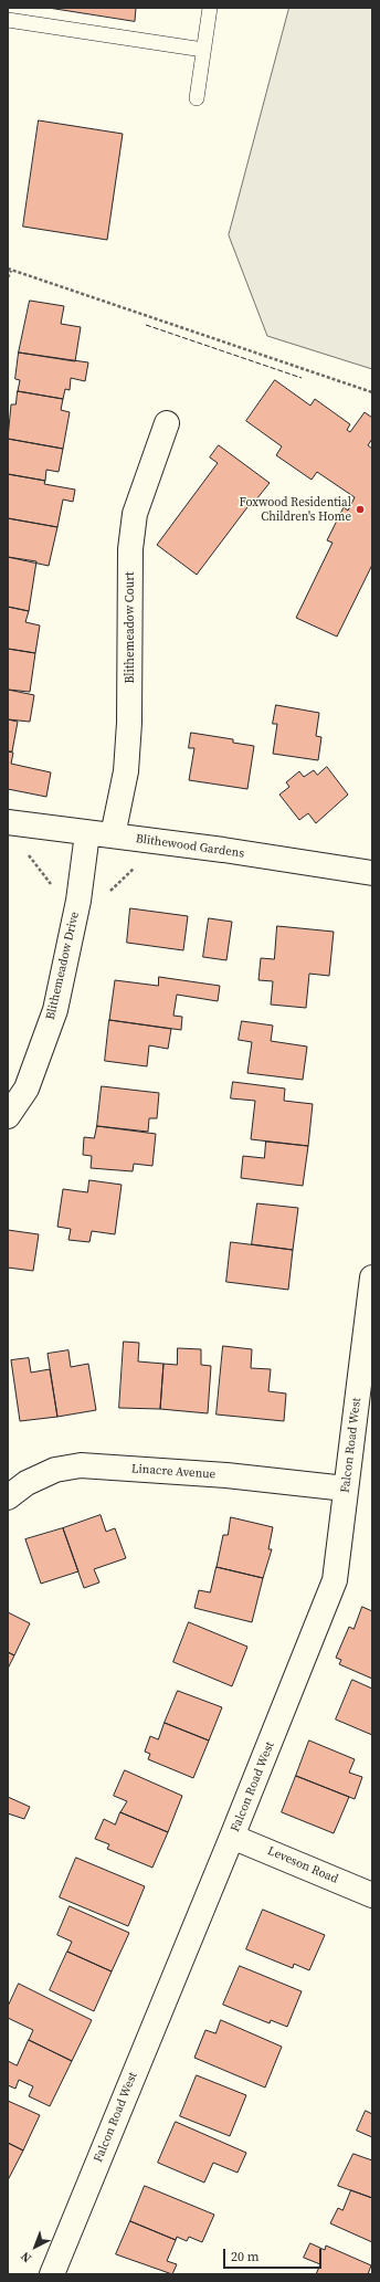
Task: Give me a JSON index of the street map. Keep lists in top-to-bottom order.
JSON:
{
  "streets": {
    "street": [
      "Blithemeadow Court",
      "Blithewood Gardens",
      "Blithemeadow Drive",
      "Falcon Road West",
      "Linacre Avenue",
      "Leveson Road"
    ]
  },
  "crossings": [
    ["Blithemeadow Court", "Blithewood Gardens"],
    ["Blithewood Gardens", "Blithemeadow Drive"],
    ["Falcon Road West", "Linacre Avenue"],
    ["Falcon Road West", "Leveson Road"]
  ],
  "places": ["Foxwood Residential Children's Home"],
  "scale_bar": "20 m",
  "north": "bottom left"
}
